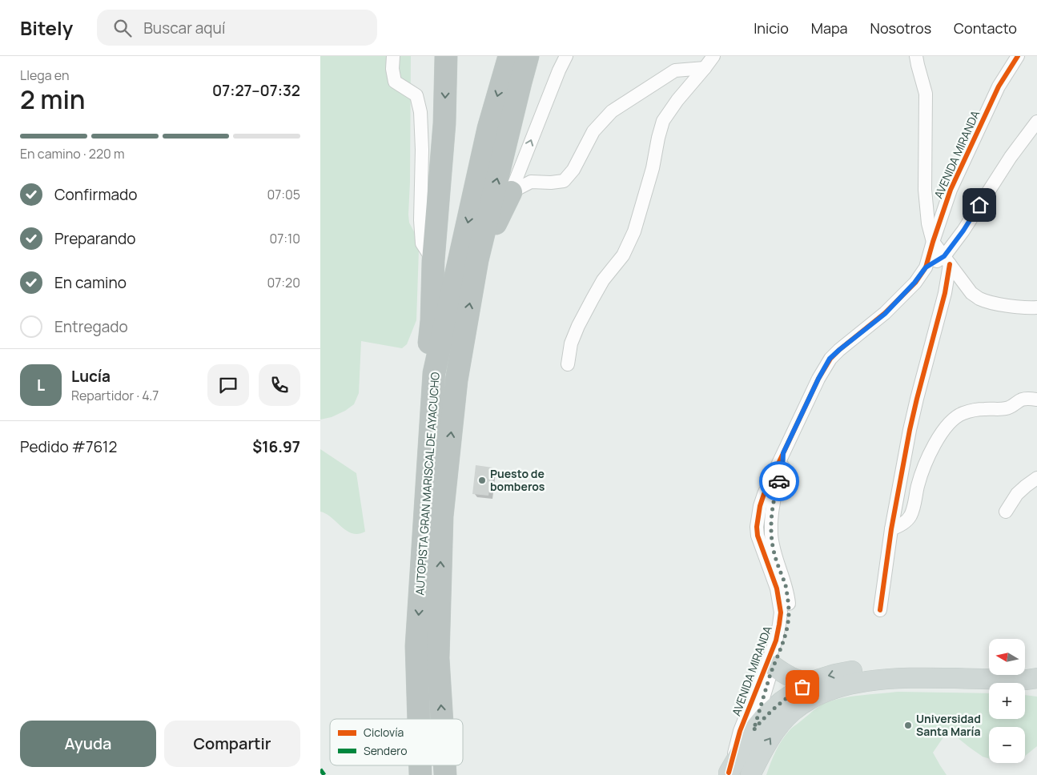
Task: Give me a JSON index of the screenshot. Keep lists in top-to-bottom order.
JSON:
{
  "streets": {
    "highway": ["AUTOPISTA GRAN MARISCAL DE AYACUCHO"],
    "street": ["AVENIDA MIRANDA"]
  },
  "places": ["Puesto de bomberos", "Universidad Santa María"],
  "legend": ["Ciclovía", "Sendero"],
  "north": "left",
  "page": {
    "header": "Bitely",
    "search": "Buscar aquí",
    "nav": [
      "Inicio",
      "Mapa",
      "Nosotros",
      "Contacto"
    ],
    "heading": ["2 min", "Llega en", "07:27–07:32"],
    "panel": [
      "Lucía",
      "Repartidor · 4.7",
      "Pedido #7612",
      "$16.97"
    ],
    "bar": "En camino · 220 m",
    "list": [
      ["Confirmado", "07:05"],
      ["Preparando", "07:10"],
      ["En camino", "07:20"],
      "Entregado"
    ],
    "round": "L",
    "map_buttons": ["+", "−"],
    "buttons": ["Ayuda", "Compartir"]
  }
}
